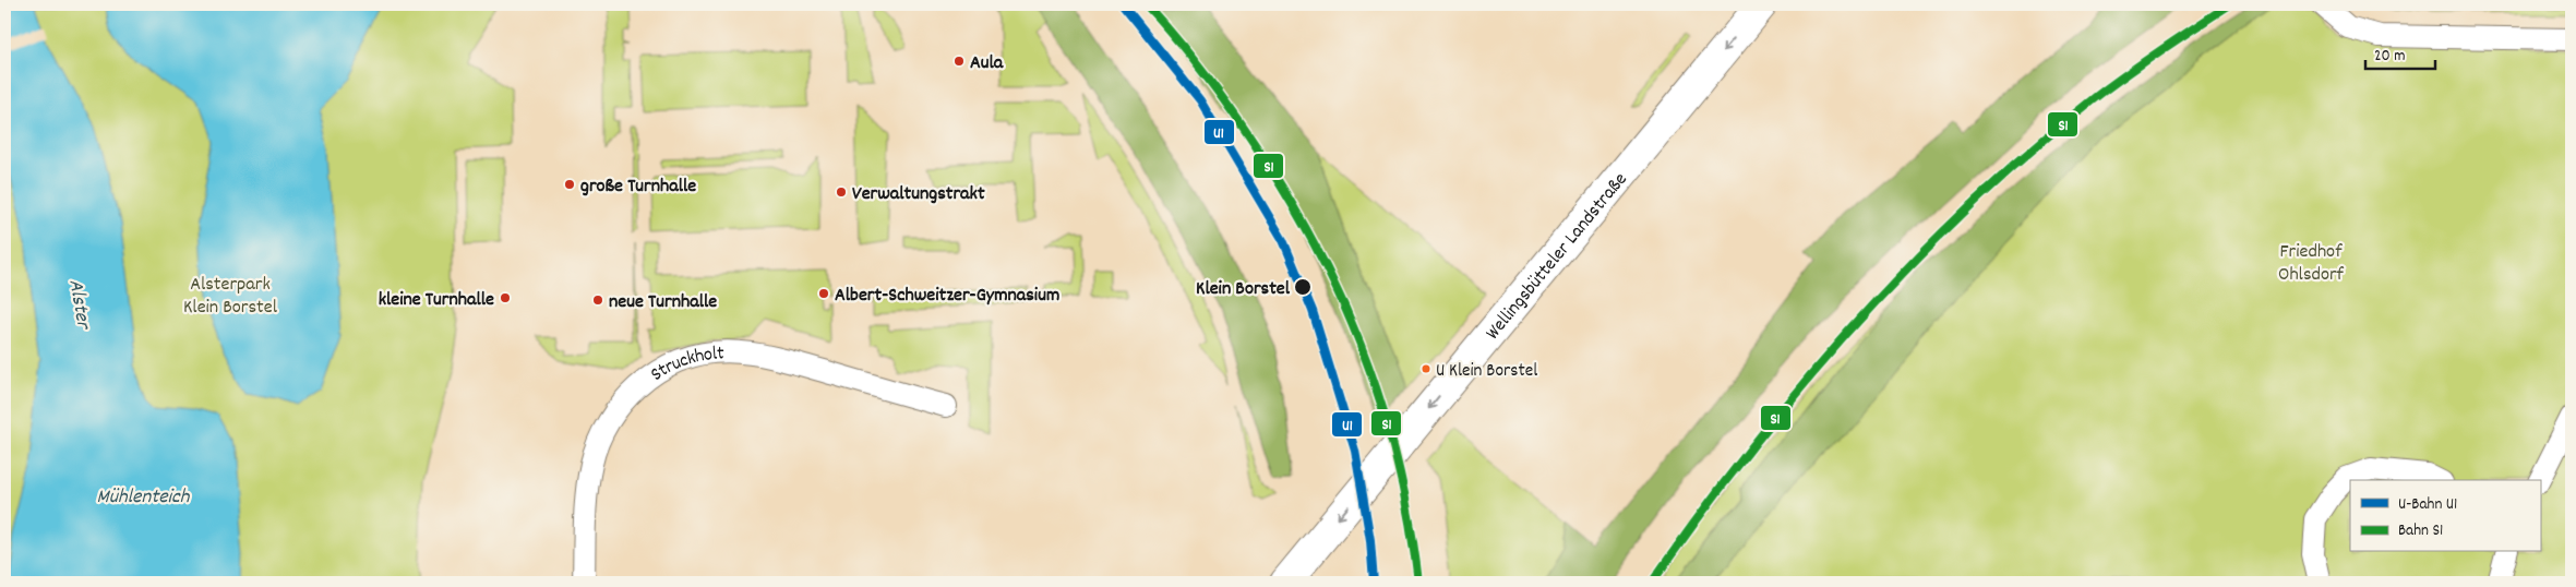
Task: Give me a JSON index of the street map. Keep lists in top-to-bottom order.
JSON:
{
  "streets": {
    "main road": ["Wellingsbütteler Landstraße"],
    "street": ["Struckholt"]
  },
  "one_way": ["Wellingsbütteler Landstraße"],
  "water": ["Alster", "Mühlenteich"],
  "parks": ["Friedhof Ohlsdorf", "Alsterpark Klein Borstel"],
  "places": [
    "Aula",
    "große Turnhalle",
    "Verwaltungstrakt",
    "Klein Borstel",
    "Albert-Schweitzer-Gymnasium",
    "kleine Turnhalle",
    "neue Turnhalle",
    "U Klein Borstel"
  ],
  "lines": ["metro line U1", "rail line S1"],
  "legend": ["U-Bahn U1", "Bahn S1"],
  "scale_bar": "20 m"
}
